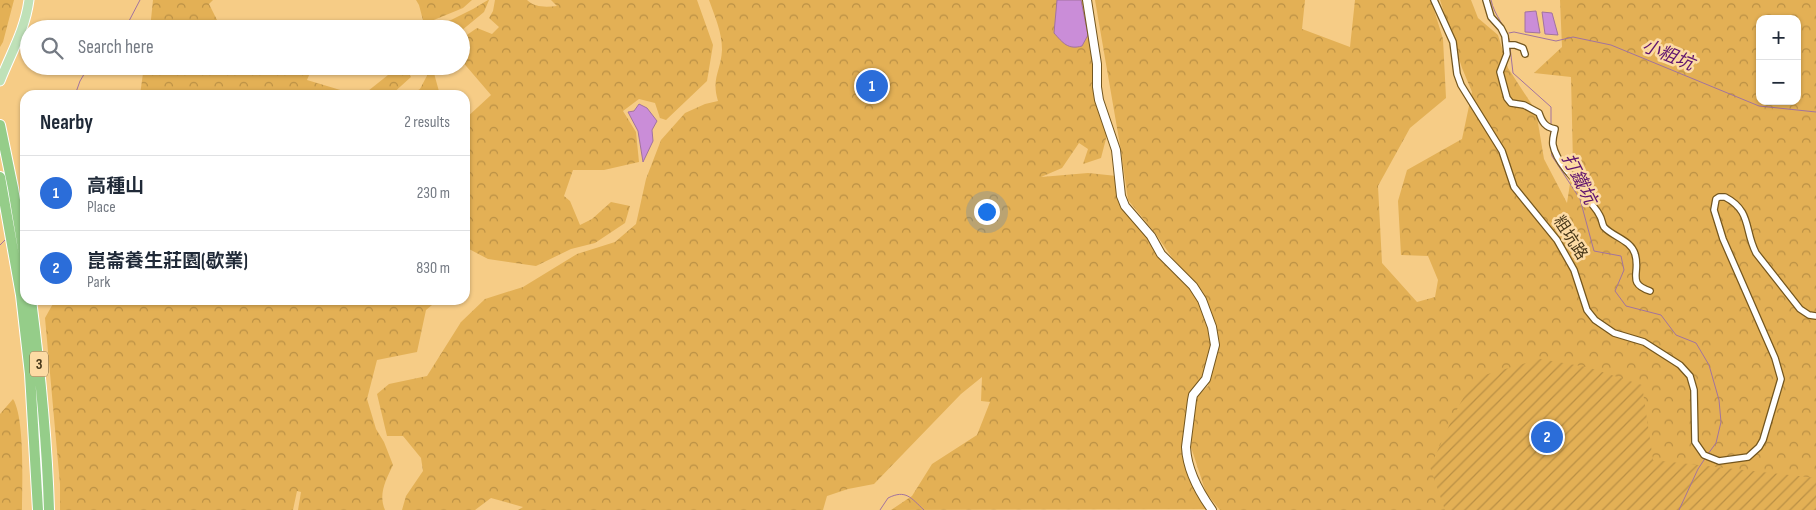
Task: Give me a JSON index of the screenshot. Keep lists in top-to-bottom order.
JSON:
{
  "streets": {
    "highway": ["3"],
    "street": ["粗坑路"]
  },
  "water": ["小粗坑", "打鐵坑"],
  "page": {
    "map_buttons": ["+", "−"],
    "search": "Search here",
    "pins": ["1", "2"],
    "heading": ["Nearby", "2 results"],
    "list": [
      {
        "mark": "1",
        "name": "高種山",
        "note": "Place",
        "value": "230 m"
      },
      {
        "mark": "2",
        "name": "崑崙養生莊園(歇業)",
        "note": "Park",
        "value": "830 m"
      }
    ]
  }
}
